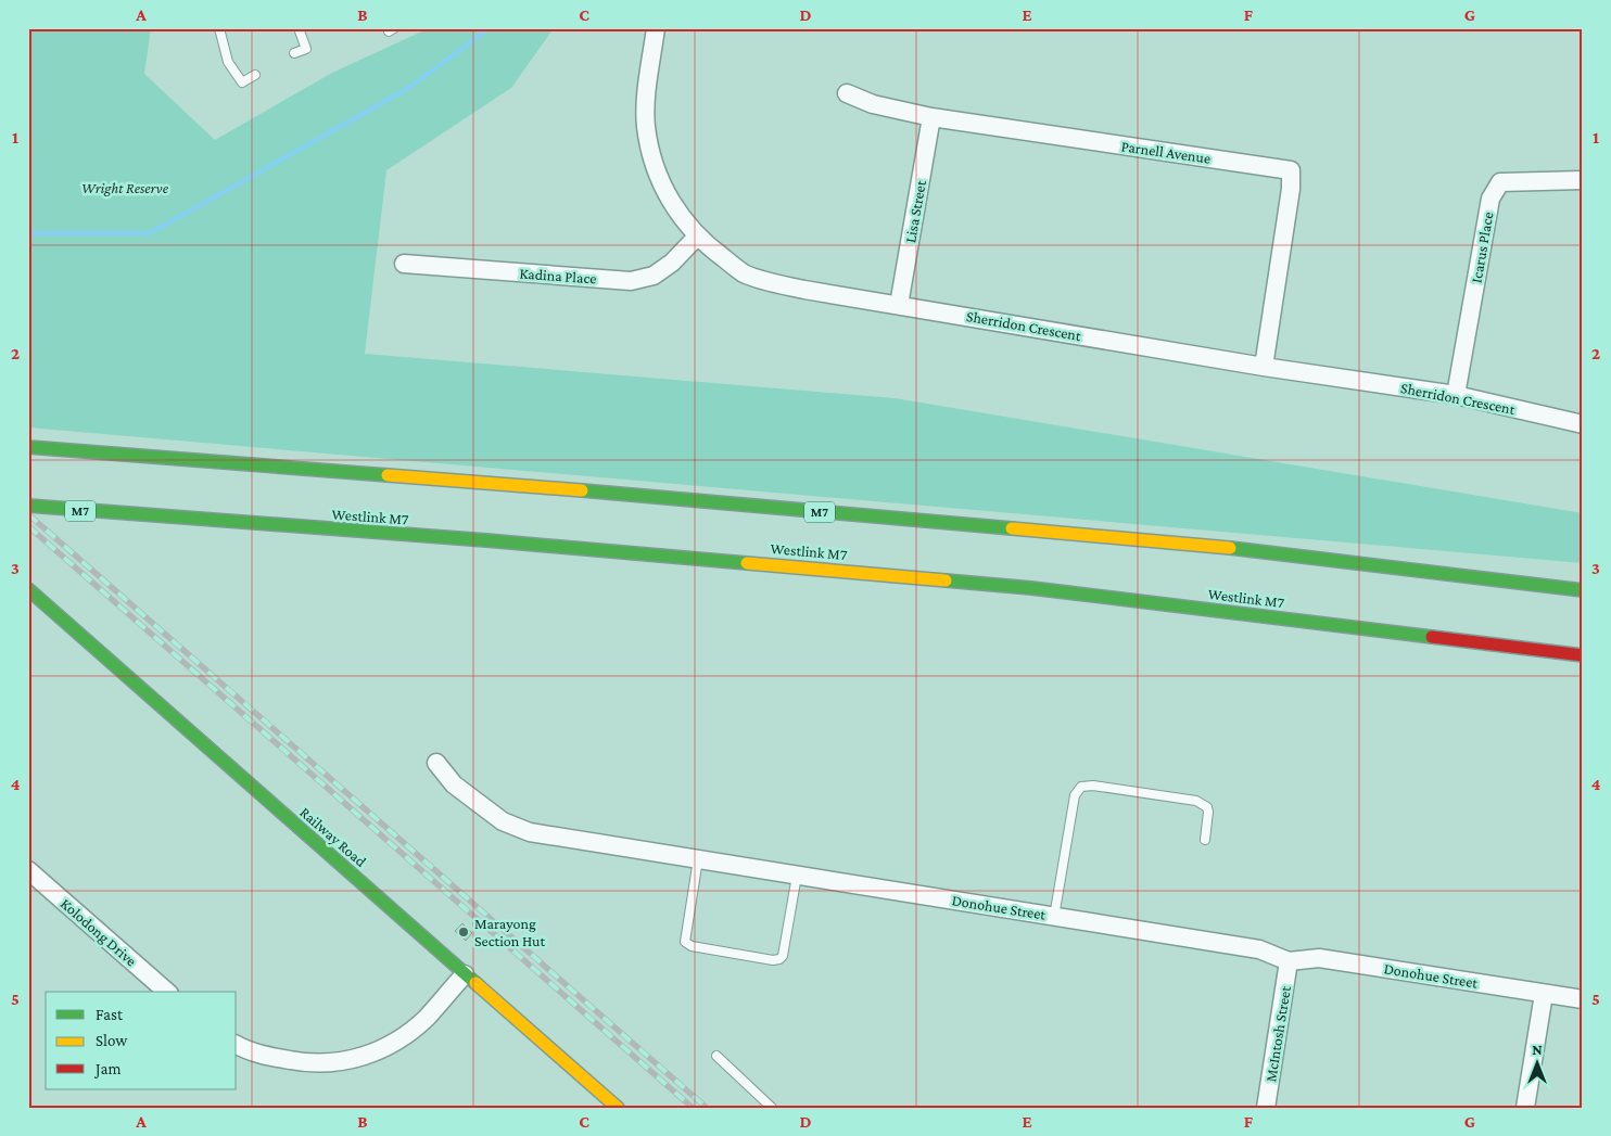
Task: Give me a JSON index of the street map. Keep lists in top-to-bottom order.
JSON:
{
  "streets": {
    "main road": ["M7", "Westlink M7", "Railway Road"],
    "street": [
      "Parnell Avenue",
      "Lisa Street",
      "Icarus Place",
      "Kadina Place",
      "Sherridon Crescent",
      "Donohue Street",
      "Kolodong Drive",
      "McIntosh Street"
    ]
  },
  "crossings": [
    ["Parnell Avenue", "Lisa Street"],
    ["Parnell Avenue", "Sherridon Crescent"],
    ["Lisa Street", "Sherridon Crescent"],
    ["Icarus Place", "Sherridon Crescent"],
    ["Kadina Place", "Sherridon Crescent"],
    ["Donohue Street", "McIntosh Street"]
  ],
  "parks": ["Wright Reserve"],
  "places": ["Marayong Section Hut"],
  "legend": ["Fast", "Slow", "Jam"],
  "north": "top",
  "grid": {
    "columns": [
      "A",
      "B",
      "C",
      "D",
      "E",
      "F",
      "G"
    ],
    "rows": [
      "1",
      "2",
      "3",
      "4",
      "5"
    ]
  }
}
